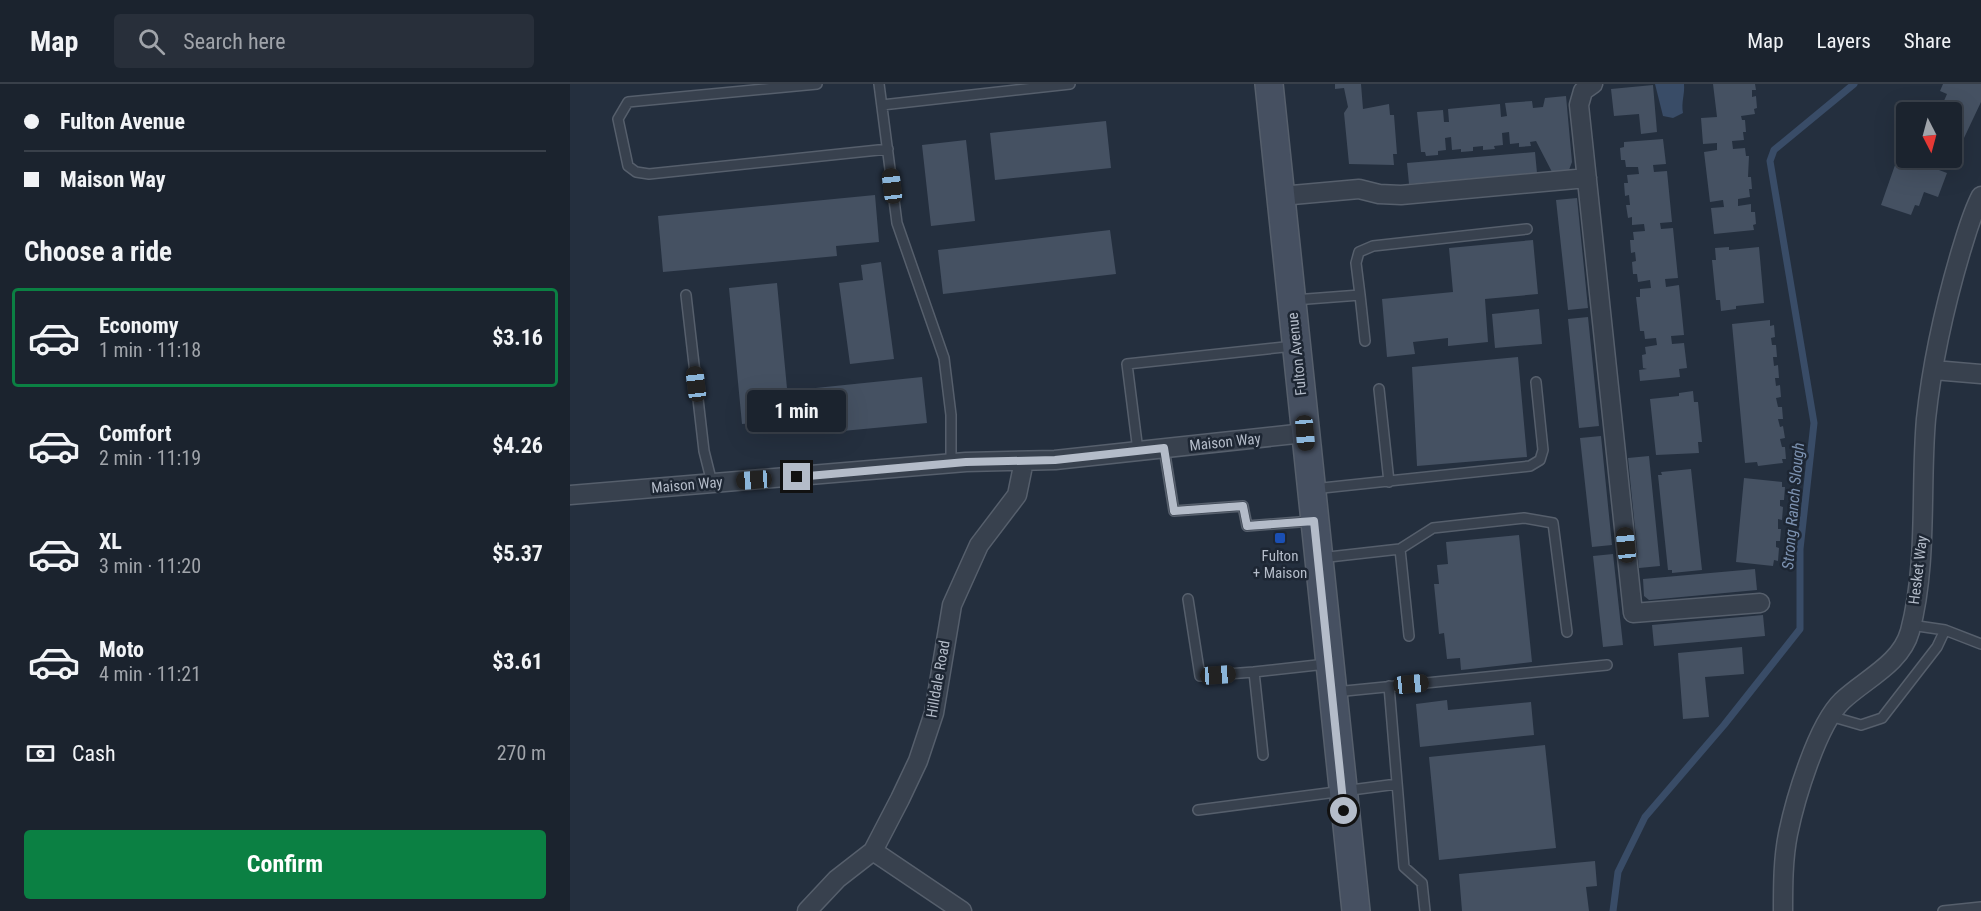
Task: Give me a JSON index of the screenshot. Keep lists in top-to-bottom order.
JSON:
{
  "streets": {
    "main road": ["Fulton Avenue"],
    "street": ["Maison Way", "Hesket Way", "Hilldale Road"]
  },
  "crossings": [
    ["Fulton Avenue", "Maison Way"],
    ["Maison Way", "Hilldale Road"]
  ],
  "water": ["Strong Ranch Slough"],
  "places": {
    "transit": ["Fulton + Maison"]
  },
  "north": "bottom",
  "page": {
    "header": "Map",
    "search": "Search here",
    "nav": ["Map", "Layers", "Share"],
    "banner": ["Fulton Avenue", "Maison Way"],
    "heading": "Choose a ride",
    "list": [
      {
        "name": "Economy",
        "note": "1 min · 11:18",
        "value": "$3.16"
      },
      {
        "name": "Comfort",
        "note": "2 min · 11:19",
        "value": "$4.26"
      },
      {
        "name": "XL",
        "note": "3 min · 11:20",
        "value": "$5.37"
      },
      {
        "name": "Moto",
        "note": "4 min · 11:21",
        "value": "$3.61"
      }
    ],
    "bubble": "1 min",
    "pay": ["Cash", "270 m"],
    "buttons": "Confirm"
  }
}
